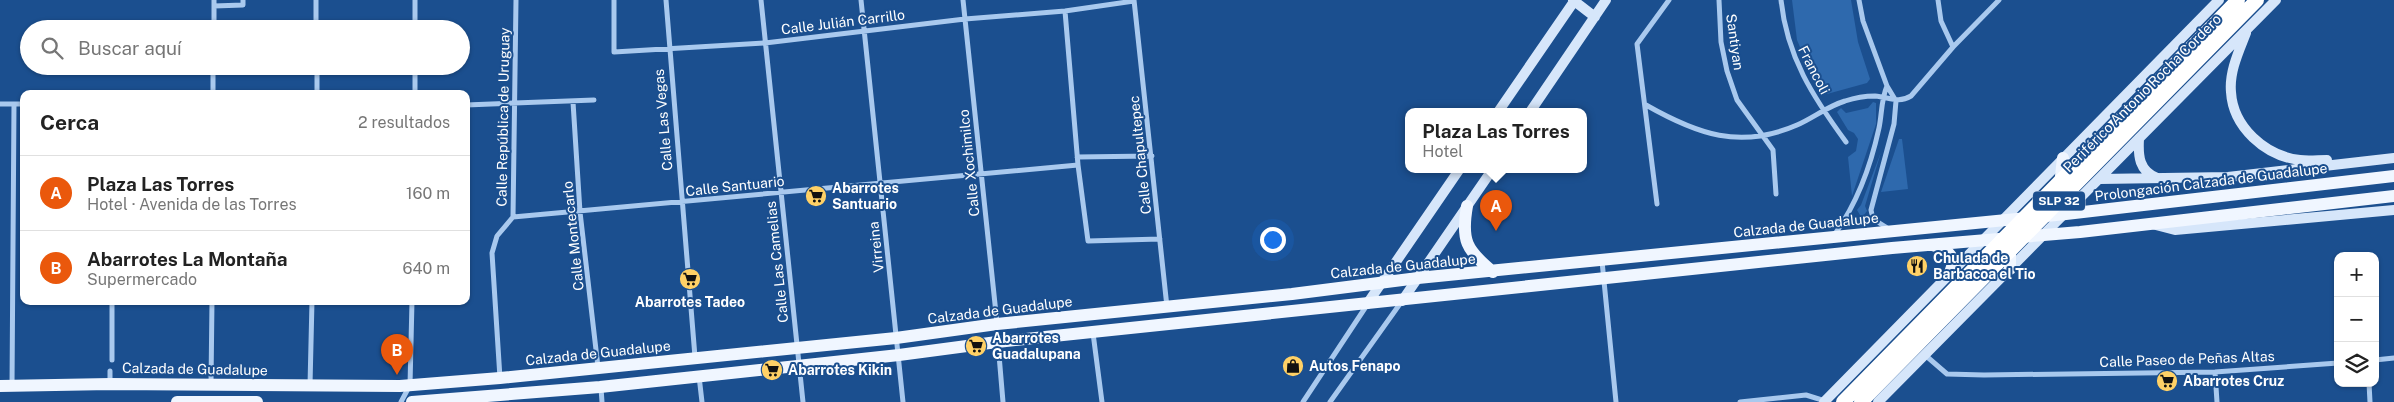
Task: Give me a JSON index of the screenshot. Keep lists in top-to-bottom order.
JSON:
{
  "streets": {
    "highway": ["Periférico Antonio Rocha Cordero", "SLP 32"],
    "main road": ["Prolongación Calzada de Guadalupe", "Calzada de Guadalupe"],
    "street": [
      "Calle Julián Carrillo",
      "Santiyan",
      "Francoli",
      "Calle República de Uruguay",
      "Calle Las Vegas",
      "Calle Chapultepec",
      "Calle Xochimilco",
      "Calle Santuario",
      "Calle Montecarlo",
      "Virreina",
      "Calle Las Camelias",
      "Calle Paseo de Peñas Altas"
    ]
  },
  "crossings": [
    ["Calle Julián Carrillo", "Calle Las Vegas"],
    ["Calle Julián Carrillo", "Calle Chapultepec"],
    ["Calle Julián Carrillo", "Calle Xochimilco"],
    ["Calle Julián Carrillo", "Virreina"],
    ["Calle Julián Carrillo", "Calle Las Camelias"],
    ["Calle República de Uruguay", "Calle Santuario"],
    ["Calle República de Uruguay", "Calzada de Guadalupe"],
    ["Calle Las Vegas", "Calle Santuario"],
    ["Calle Las Vegas", "Calzada de Guadalupe"],
    ["Calle Chapultepec", "Calzada de Guadalupe"],
    ["Calle Xochimilco", "Calle Santuario"],
    ["Calle Xochimilco", "Calzada de Guadalupe"],
    ["Prolongación Calzada de Guadalupe", "Calzada de Guadalupe"],
    ["Calle Santuario", "Calle Montecarlo"],
    ["Calle Santuario", "Virreina"],
    ["Calle Santuario", "Calle Las Camelias"],
    ["Calzada de Guadalupe", "Calle Montecarlo"],
    ["Calzada de Guadalupe", "Virreina"],
    ["Calzada de Guadalupe", "Calle Las Camelias"]
  ],
  "places": {
    "supermarket": [
      "Abarrotes Santuario",
      "Abarrotes Tadeo",
      "Abarrotes Guadalupana",
      "Abarrotes Kikin",
      "Abarrotes Cruz"
    ],
    "restaurant": ["Chulada de Barbacoa el Tio"],
    "shop": ["Autos Fenapo"]
  },
  "page": {
    "search": "Buscar aquí",
    "heading": ["Cerca", "2 resultados"],
    "popup": ["Plaza Las Torres", "Hotel"],
    "list": [
      {
        "mark": "A",
        "name": "Plaza Las Torres",
        "note": "Hotel · Avenida de las Torres",
        "value": "160 m"
      },
      {
        "mark": "B",
        "name": "Abarrotes La Montaña",
        "note": "Supermercado",
        "value": "640 m"
      }
    ],
    "pins": ["A", "B"],
    "map_buttons": ["+", "−"]
  }
}
